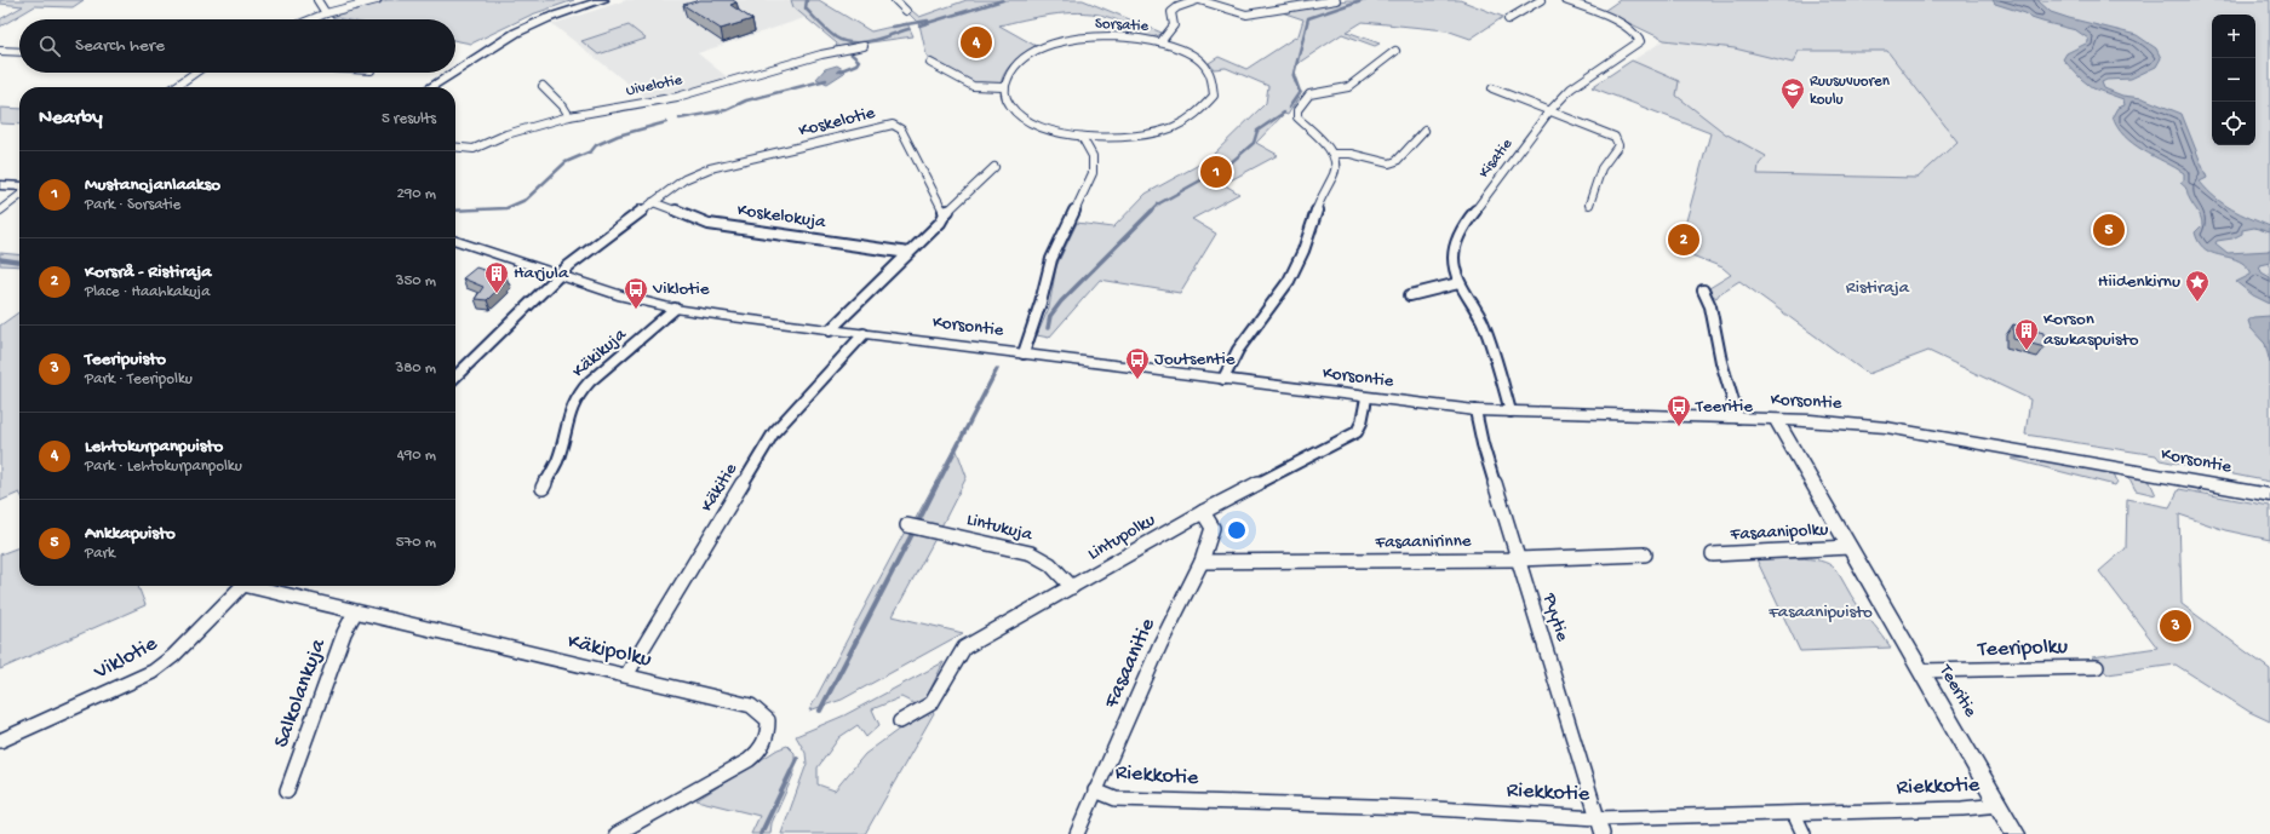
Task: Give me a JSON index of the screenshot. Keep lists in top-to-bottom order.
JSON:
{
  "streets": {
    "main road": ["Korsontie", "Teeritie"],
    "street": [
      "Sorsatie",
      "Uivelotie",
      "Koskelotie",
      "Kisatie",
      "Koskelokuja",
      "Käkikuja",
      "Käkitie",
      "Lintukuja",
      "Fasaanipolku",
      "Lintupolku",
      "Fasaanirinne",
      "Pyytie",
      "Teeripolku",
      "Käkipolku",
      "Viklotie",
      "Fasaanitie",
      "Salkolankuja",
      "Riekkotie"
    ]
  },
  "crossings": [
    ["Koskelotie", "Koskelokuja"],
    ["Koskelotie", "Korsontie"],
    ["Kisatie", "Korsontie"],
    ["Korsontie", "Käkikuja"],
    ["Korsontie", "Käkitie"],
    ["Korsontie", "Lintupolku"],
    ["Korsontie", "Pyytie"],
    ["Korsontie", "Teeritie"],
    ["Käkitie", "Käkipolku"],
    ["Lintukuja", "Lintupolku"],
    ["Fasaanipolku", "Teeritie"],
    ["Lintupolku", "Fasaanitie"],
    ["Fasaanirinne", "Pyytie"],
    ["Fasaanirinne", "Fasaanitie"],
    ["Pyytie", "Riekkotie"],
    ["Teeripolku", "Teeritie"],
    ["Käkipolku", "Salkolankuja"],
    ["Fasaanitie", "Riekkotie"],
    ["Teeritie", "Riekkotie"]
  ],
  "parks": ["Ristiraja", "Fasaanipuisto"],
  "places": {
    "school or university": ["Ruusuvuoren koulu"],
    "building": ["Harjula", "Korson asukaspuisto"],
    "place": ["Hiidenkirnu"],
    "bus stop": ["Viklotie", "Joutsentie", "Teeritie"]
  },
  "page": {
    "map_buttons": ["+", "−"],
    "search": "Search here",
    "pins": [
      "4",
      "1",
      "5",
      "2",
      "3"
    ],
    "heading": ["Nearby", "5 results"],
    "list": [
      {
        "mark": "1",
        "name": "Mustanojanlaakso",
        "note": "Park · Sorsatie",
        "value": "290 m"
      },
      {
        "mark": "2",
        "name": "Korsrå - Ristiraja",
        "note": "Place · Haahkakuja",
        "value": "350 m"
      },
      {
        "mark": "3",
        "name": "Teeripuisto",
        "note": "Park · Teeripolku",
        "value": "380 m"
      },
      {
        "mark": "4",
        "name": "Lehtokurpanpuisto",
        "note": "Park · Lehtokurpanpolku",
        "value": "490 m"
      },
      {
        "mark": "5",
        "name": "Ankkapuisto",
        "note": "Park",
        "value": "570 m"
      }
    ]
  }
}
